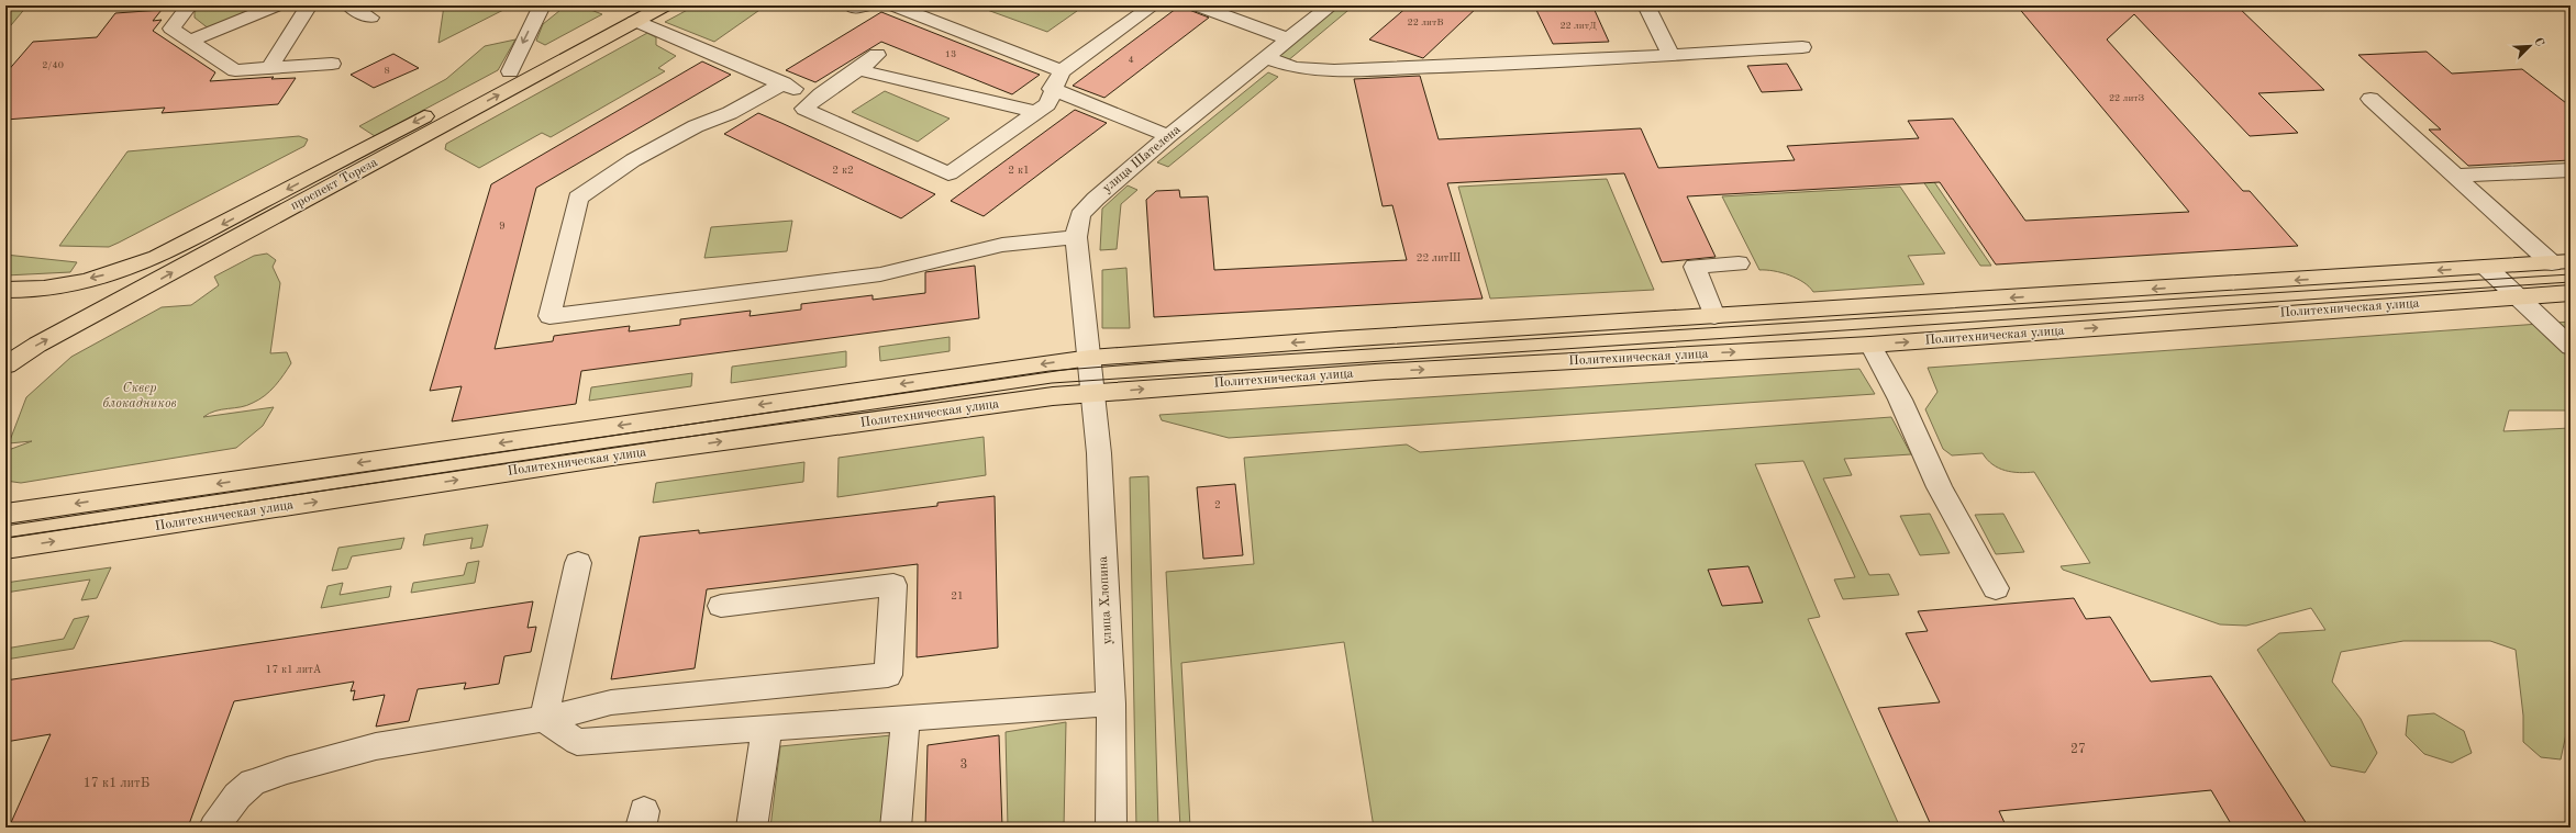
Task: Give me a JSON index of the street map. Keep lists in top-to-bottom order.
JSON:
{
  "streets": {
    "main road": ["проспект Тореза", "Политехническая улица"],
    "street": ["улица Шателена", "улица Хлопина"]
  },
  "crossings": [
    ["улица Шателена", "Политехническая улица"],
    ["улица Шателена", "улица Хлопина"],
    ["Политехническая улица", "улица Хлопина"]
  ],
  "parks": ["Сквер блокадников"],
  "house_numbers": [
    "22 литВ",
    "22 литД",
    "13",
    "4",
    "2/40",
    "8",
    "22 литЗ",
    "2 к2",
    "2 к1",
    "9",
    "22 литШ",
    "2",
    "21",
    "17 к1 литА",
    "27",
    "3",
    "17 к1 литБ"
  ],
  "north": "top right"
}
